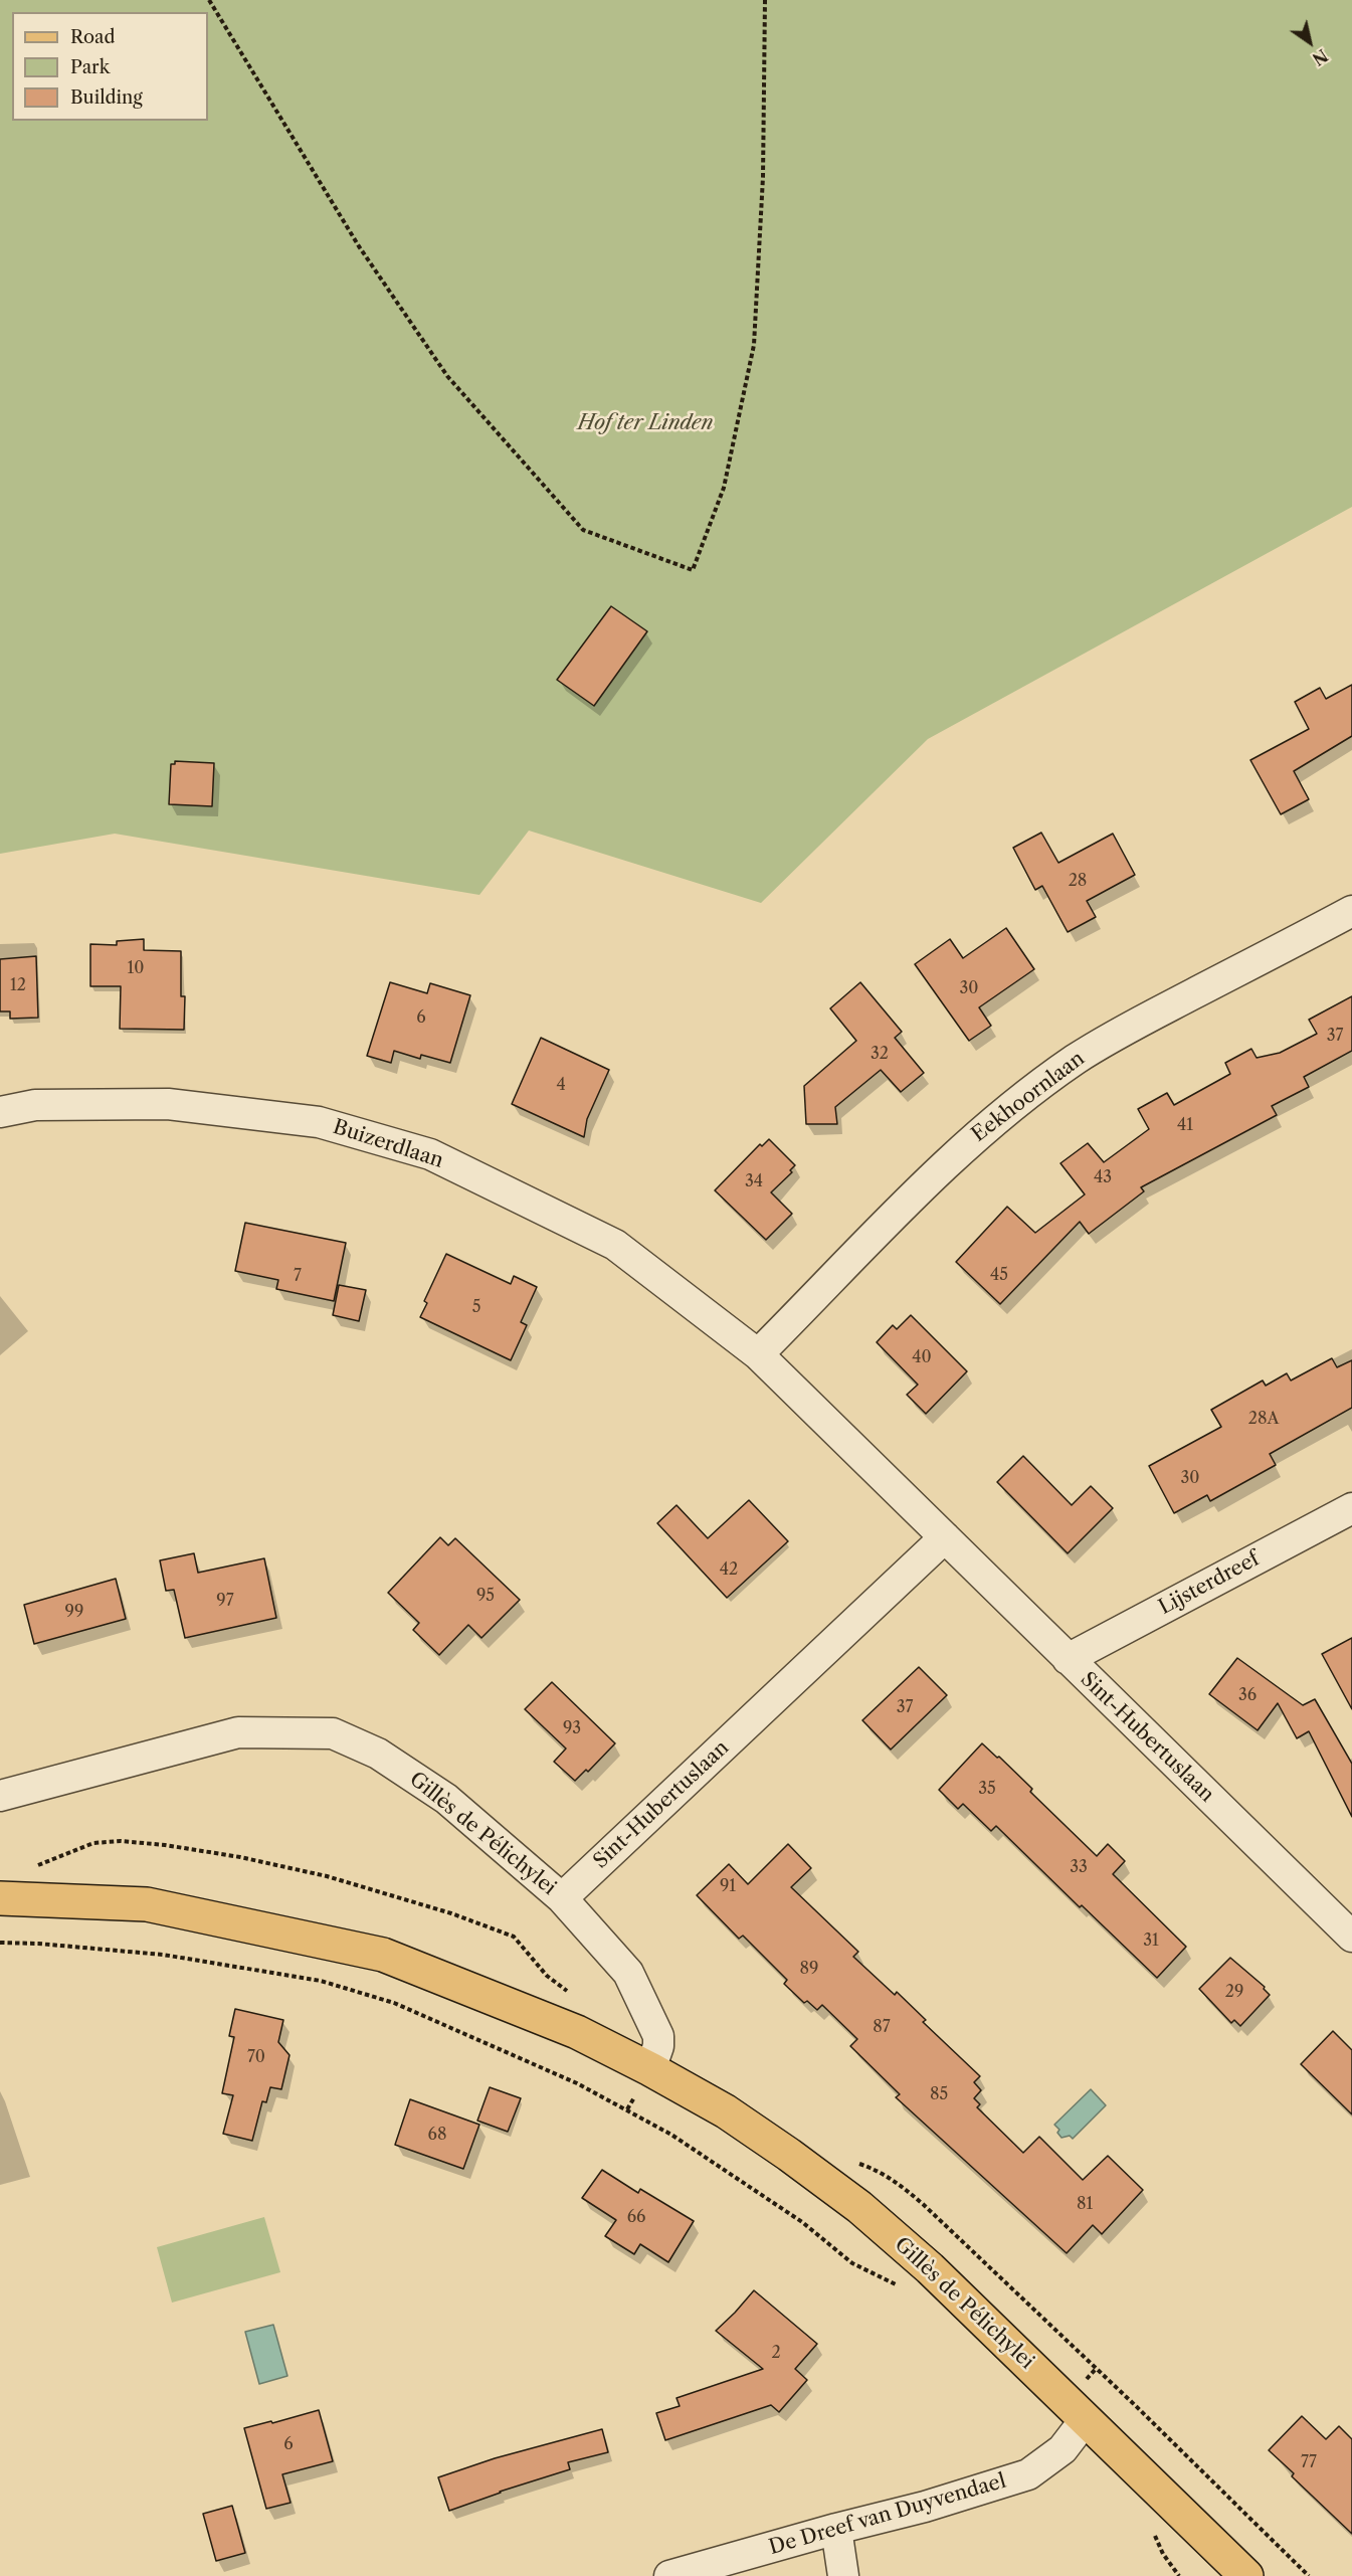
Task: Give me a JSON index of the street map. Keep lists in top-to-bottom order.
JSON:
{
  "streets": {
    "main road": ["Gillès de Pélichylei"],
    "street": [
      "Eekhoornlaan",
      "Buizerdlaan",
      "Lijsterdreef",
      "Sint-Hubertuslaan",
      "De Dreef van Duyvendael"
    ]
  },
  "crossings": [
    ["Eekhoornlaan", "Buizerdlaan"],
    ["Eekhoornlaan", "Sint-Hubertuslaan"],
    ["Buizerdlaan", "Sint-Hubertuslaan"],
    ["Lijsterdreef", "Sint-Hubertuslaan"],
    ["Sint-Hubertuslaan", "Gillès de Pélichylei"],
    ["Gillès de Pélichylei", "De Dreef van Duyvendael"]
  ],
  "parks": ["Hof ter Linden"],
  "house_numbers": [
    "28",
    "10",
    "12",
    "30",
    "6",
    "37",
    "32",
    "4",
    "41",
    "43",
    "34",
    "45",
    "7",
    "5",
    "40",
    "28A",
    "30",
    "42",
    "95",
    "97",
    "99",
    "36",
    "37",
    "93",
    "35",
    "33",
    "91",
    "31",
    "89",
    "29",
    "87",
    "70",
    "85",
    "68",
    "81",
    "66",
    "2",
    "6",
    "77"
  ],
  "legend": ["Road", "Park", "Building"],
  "north": "bottom right"
}
